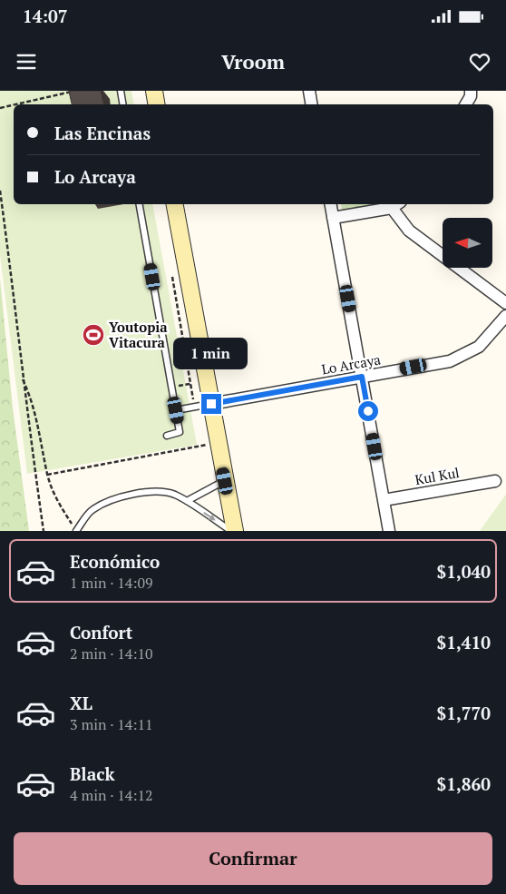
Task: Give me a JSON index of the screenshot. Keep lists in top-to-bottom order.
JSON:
{
  "streets": {
    "street": ["Lo Arcaya", "Kul Kul"]
  },
  "places": {
    "sports": ["Youtopia Vitacura"]
  },
  "north": "left",
  "page": {
    "status": "14:07",
    "header": "Vroom",
    "banner": ["Las Encinas", "Lo Arcaya"],
    "bubble": "1 min",
    "list": [
      {
        "name": "Económico",
        "note": "1 min · 14:09",
        "value": "$1,040"
      },
      {
        "name": "Confort",
        "note": "2 min · 14:10",
        "value": "$1,410"
      },
      {
        "name": "XL",
        "note": "3 min · 14:11",
        "value": "$1,770"
      },
      {
        "name": "Black",
        "note": "4 min · 14:12",
        "value": "$1,860"
      }
    ],
    "buttons": "Confirmar"
  }
}
